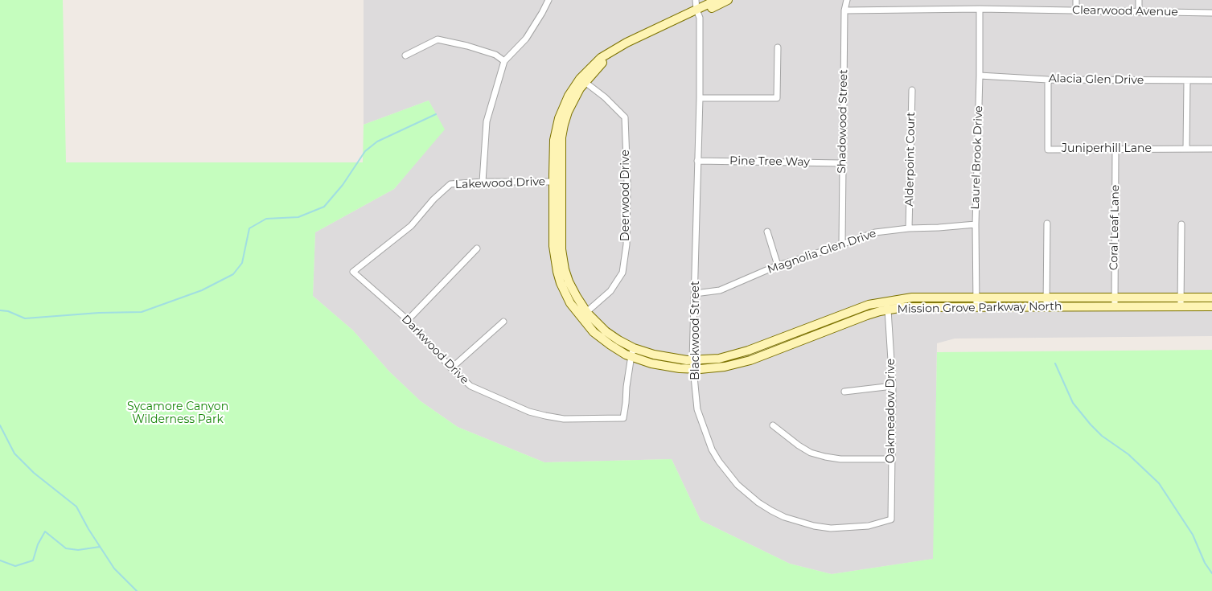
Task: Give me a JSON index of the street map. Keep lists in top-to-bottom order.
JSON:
{
  "streets": {
    "street": [
      "Clearwood Avenue",
      "Alacia Glen Drive",
      "Shadowood Street",
      "Juniperhill Lane",
      "Laurel Brook Drive",
      "Alderpoint Court",
      "Pine Tree Way",
      "Lakewood Drive",
      "Deerwood Drive",
      "Coral Leaf Lane",
      "Magnolia Glen Drive",
      "Mission Grove Parkway North",
      "Blackwood Street",
      "Darkwood Drive",
      "Oakmeadow Drive"
    ]
  },
  "crossings": [
    ["Clearwood Avenue", "Shadowood Street"],
    ["Clearwood Avenue", "Laurel Brook Drive"],
    ["Alacia Glen Drive", "Juniperhill Lane"],
    ["Alacia Glen Drive", "Laurel Brook Drive"],
    ["Shadowood Street", "Pine Tree Way"],
    ["Shadowood Street", "Magnolia Glen Drive"],
    ["Juniperhill Lane", "Coral Leaf Lane"],
    ["Laurel Brook Drive", "Magnolia Glen Drive"],
    ["Laurel Brook Drive", "Mission Grove Parkway North"],
    ["Alderpoint Court", "Magnolia Glen Drive"],
    ["Pine Tree Way", "Blackwood Street"],
    ["Lakewood Drive", "Mission Grove Parkway North"],
    ["Lakewood Drive", "Darkwood Drive"],
    ["Deerwood Drive", "Mission Grove Parkway North"],
    ["Coral Leaf Lane", "Mission Grove Parkway North"],
    ["Magnolia Glen Drive", "Blackwood Street"],
    ["Mission Grove Parkway North", "Blackwood Street"],
    ["Mission Grove Parkway North", "Darkwood Drive"],
    ["Mission Grove Parkway North", "Oakmeadow Drive"],
    ["Blackwood Street", "Oakmeadow Drive"]
  ],
  "parks": ["Sycamore Canyon Wilderness Park"]
}
